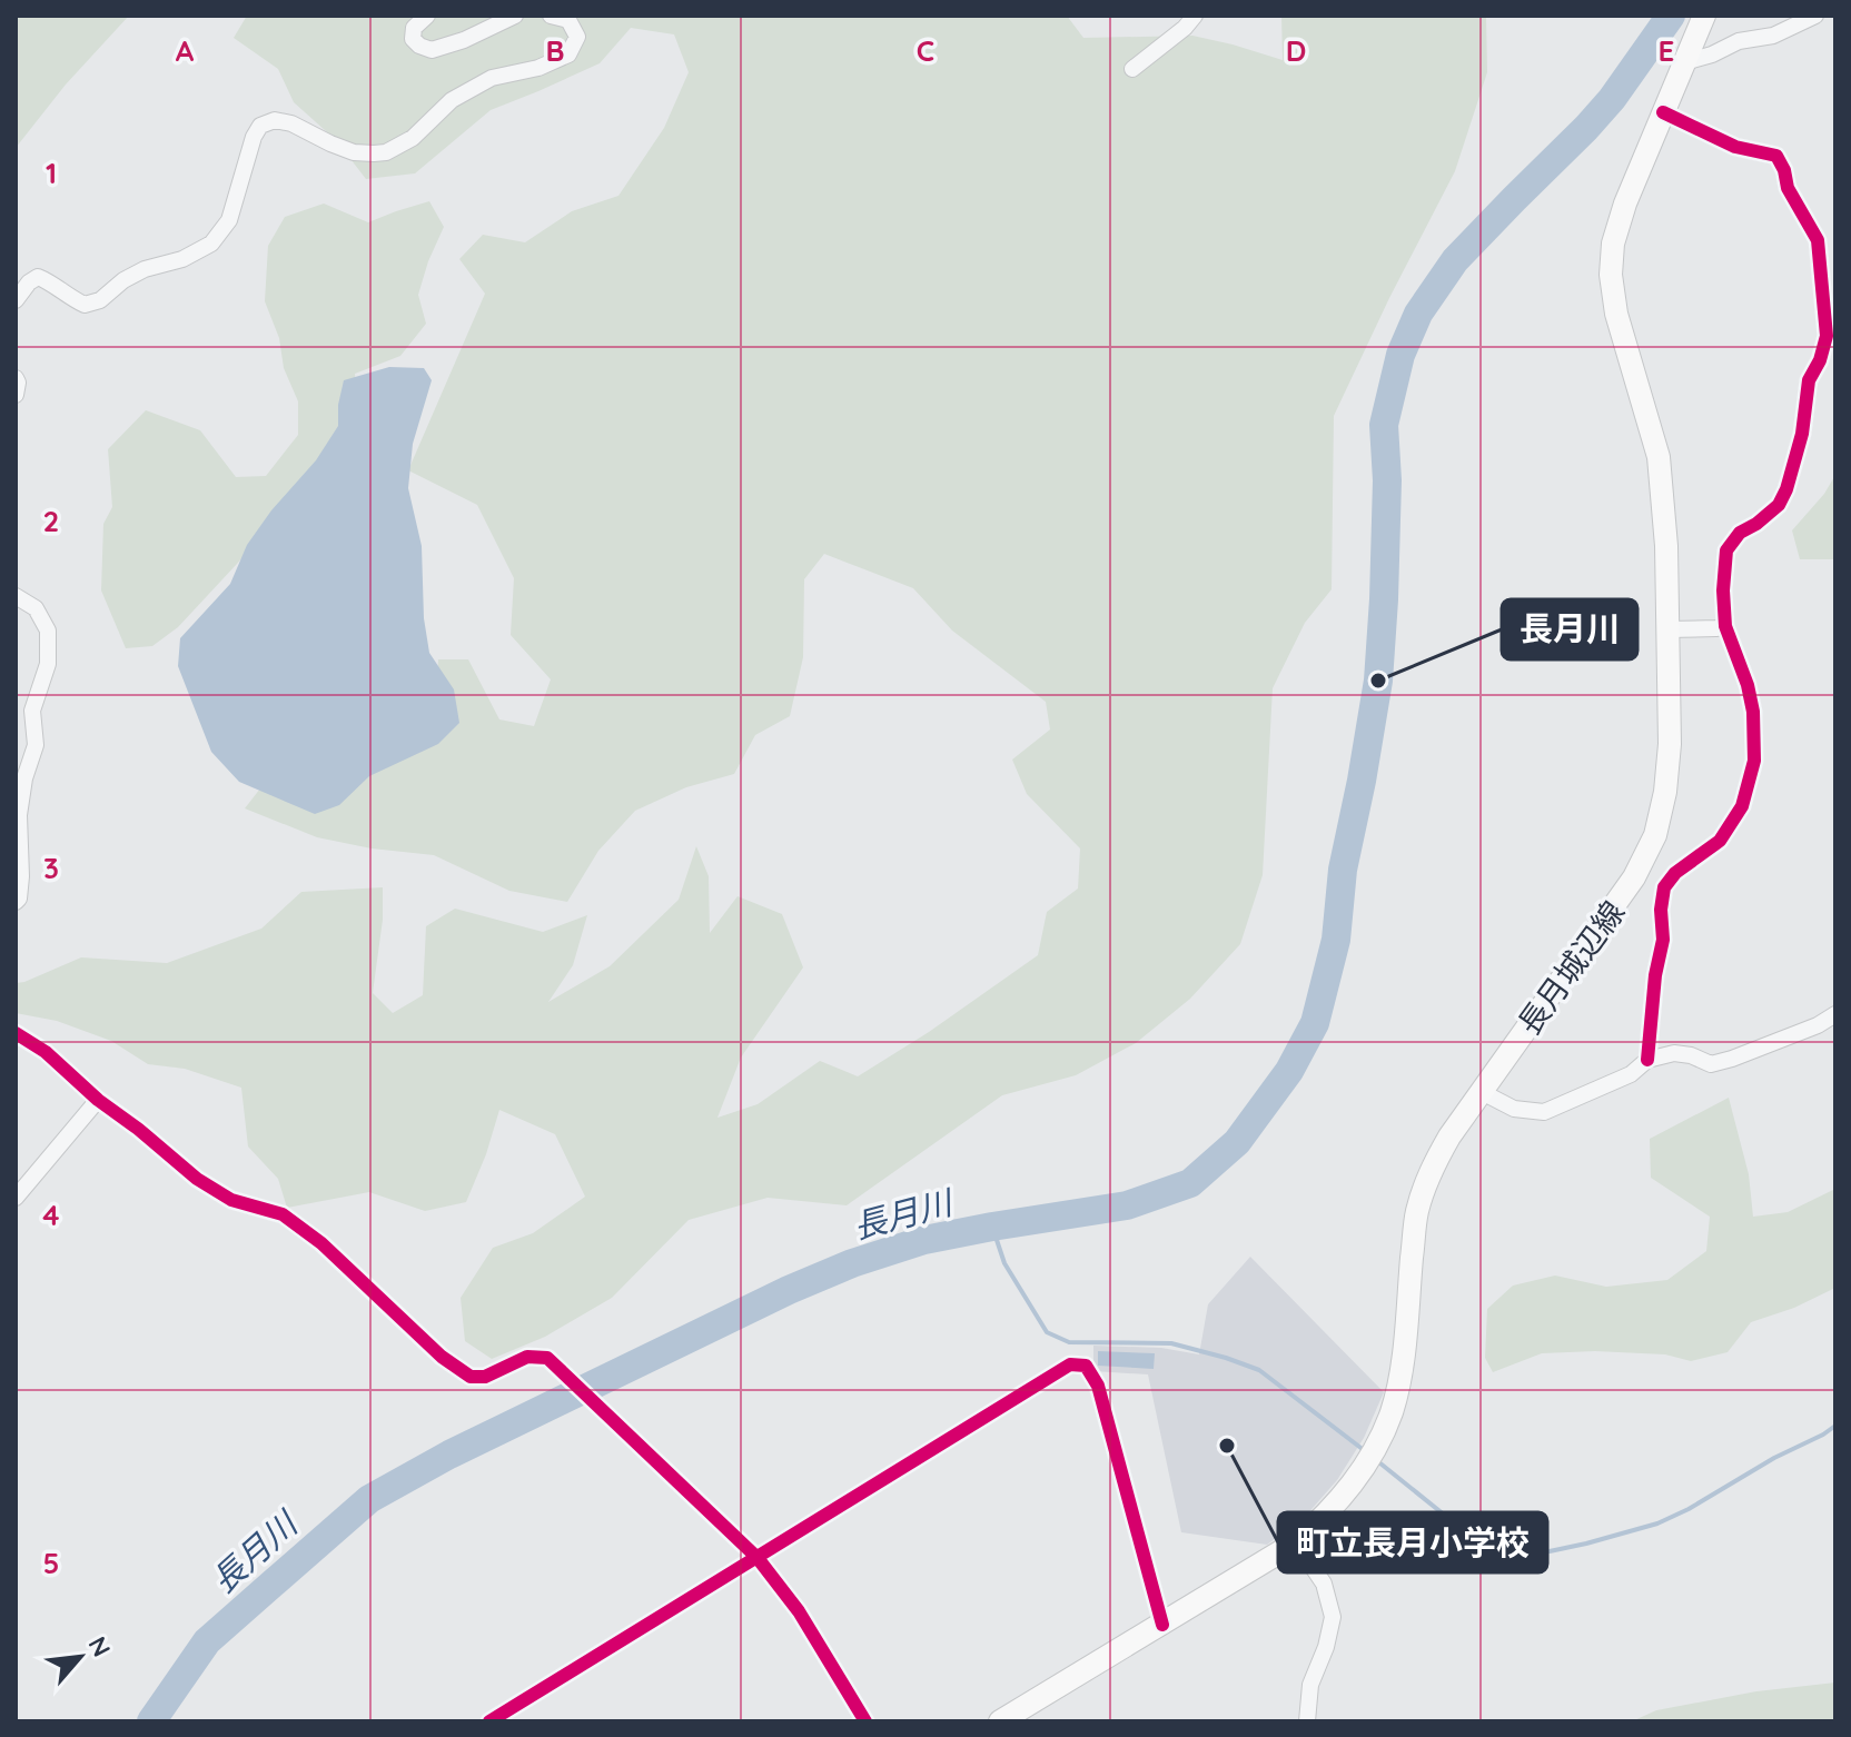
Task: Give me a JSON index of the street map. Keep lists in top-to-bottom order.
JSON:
{
  "streets": {
    "main road": ["長月城辺線"]
  },
  "water": ["長月川"],
  "places": ["長月川", "町立長月小学校"],
  "north": "top right",
  "grid": {
    "columns": [
      "A",
      "B",
      "C",
      "D",
      "E"
    ],
    "rows": [
      "1",
      "2",
      "3",
      "4",
      "5"
    ]
  }
}
